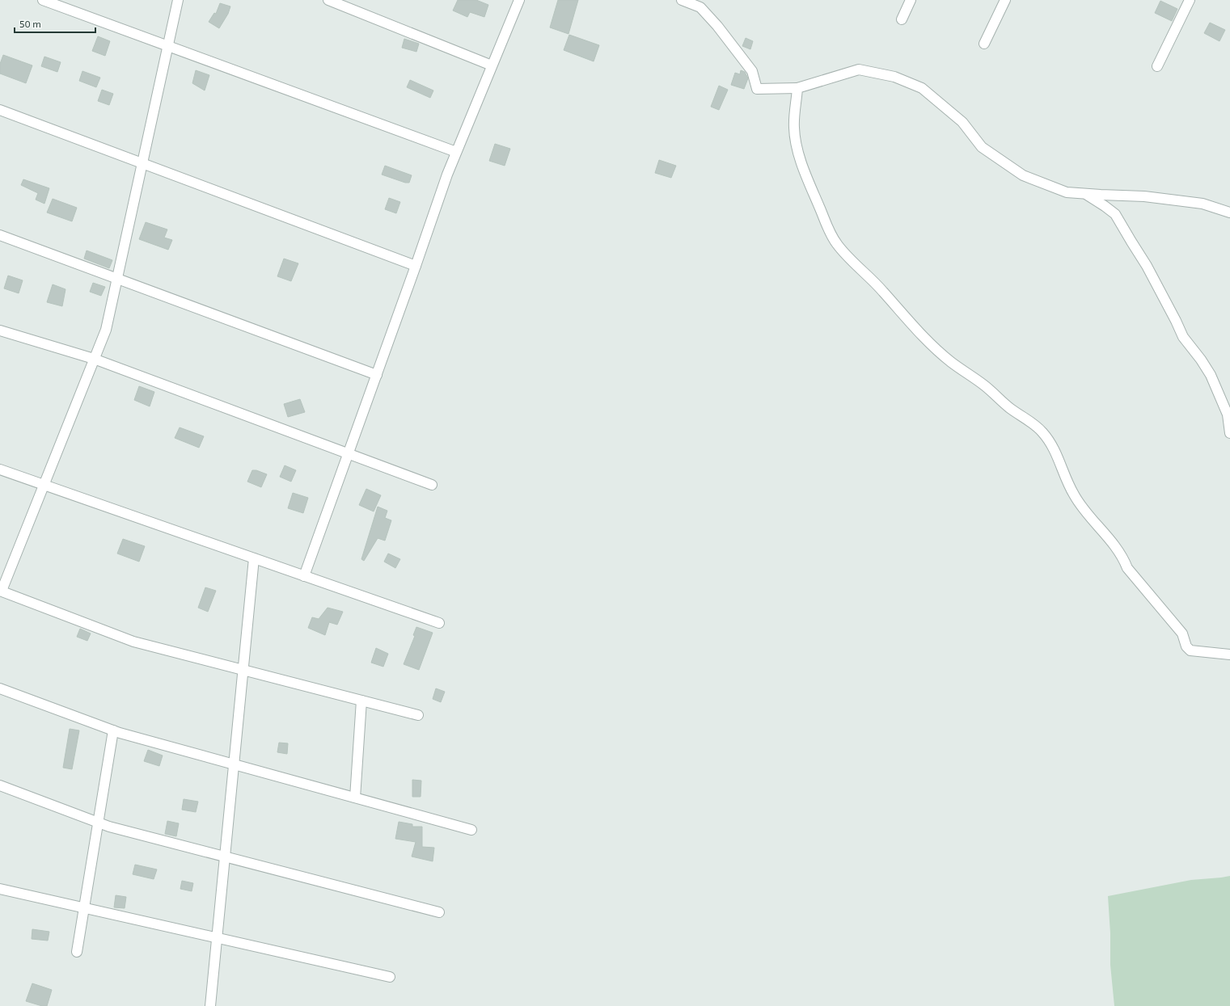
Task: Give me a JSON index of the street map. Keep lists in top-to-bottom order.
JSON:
{
  "scale_bar": "50 m"
}
